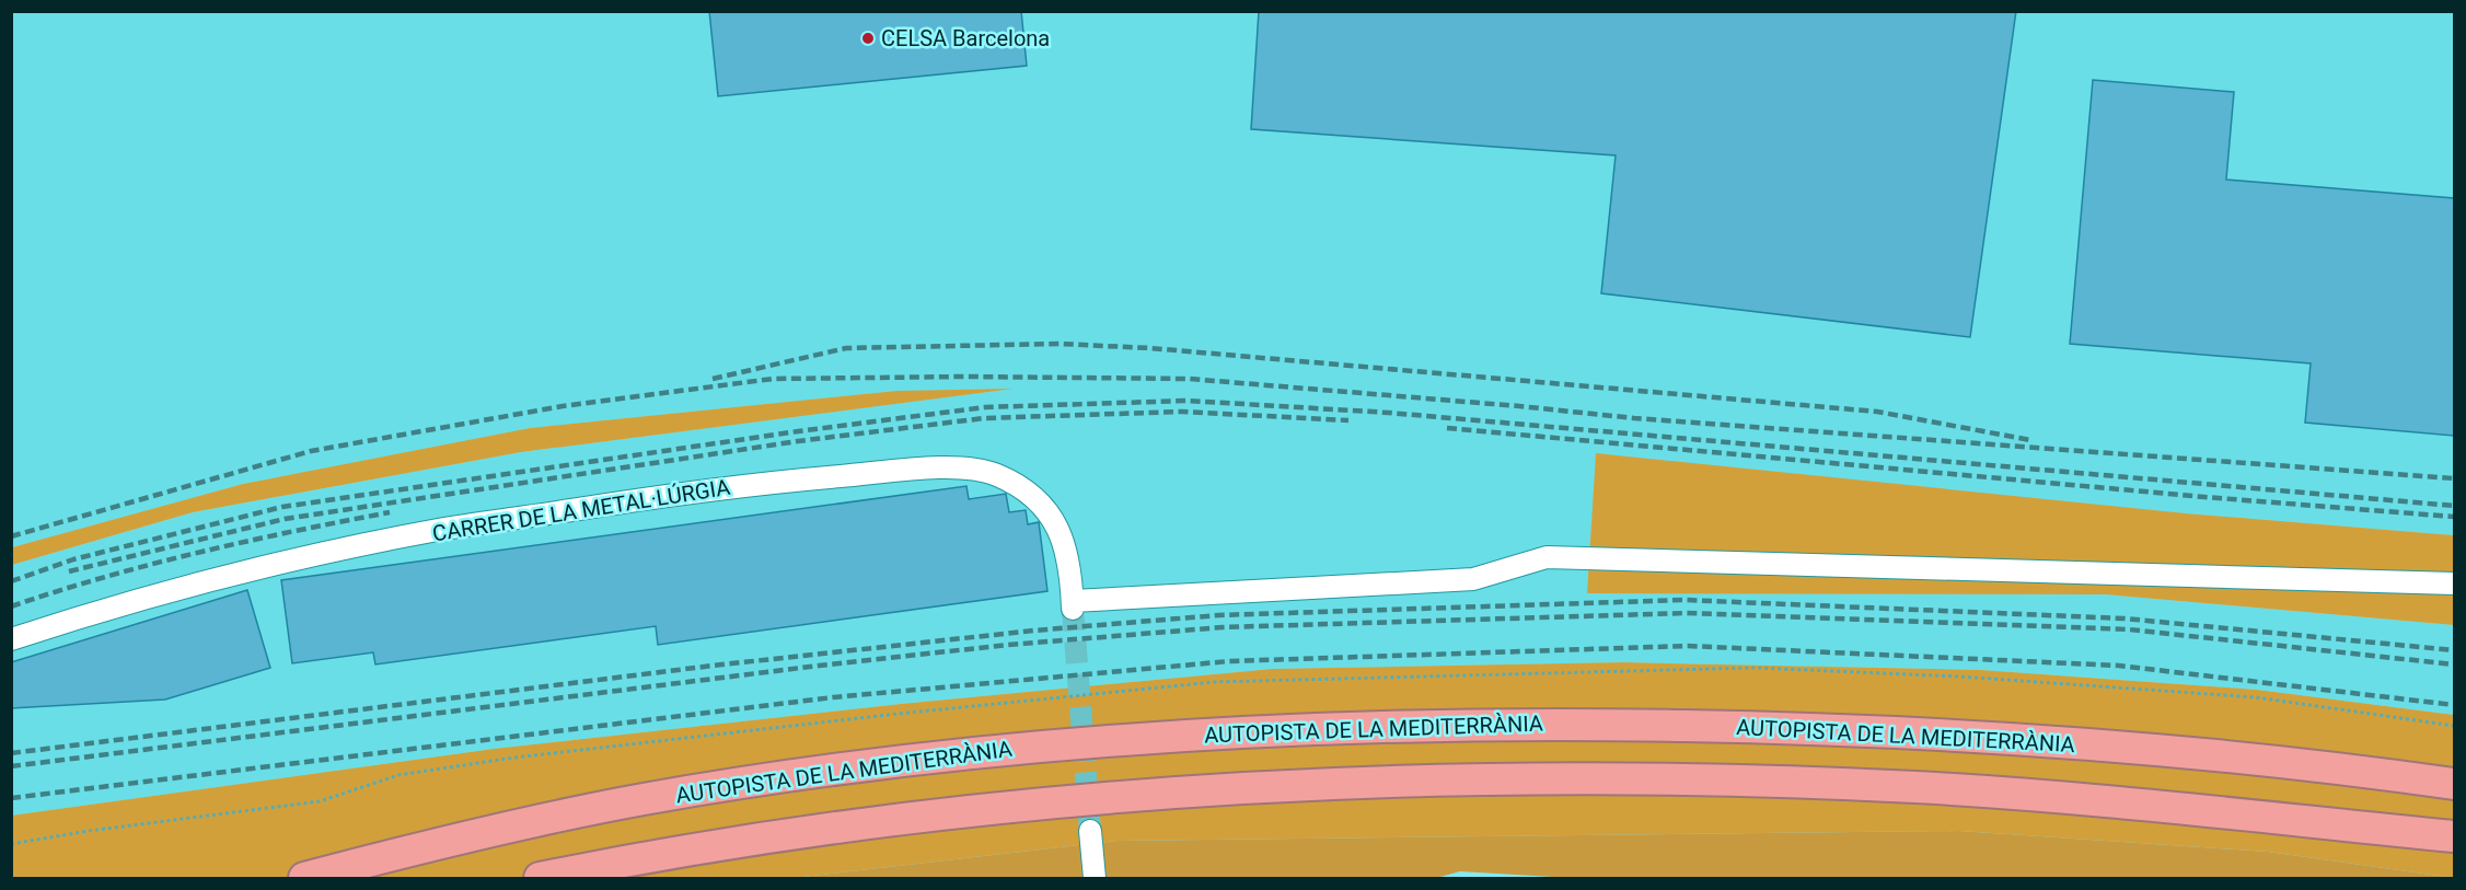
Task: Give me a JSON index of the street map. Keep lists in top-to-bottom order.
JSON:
{
  "streets": {
    "highway": ["AUTOPISTA DE LA MEDITERRÀNIA"],
    "street": ["CARRER DE LA METAL·LÚRGIA"]
  },
  "places": ["CELSA Barcelona"]
}
